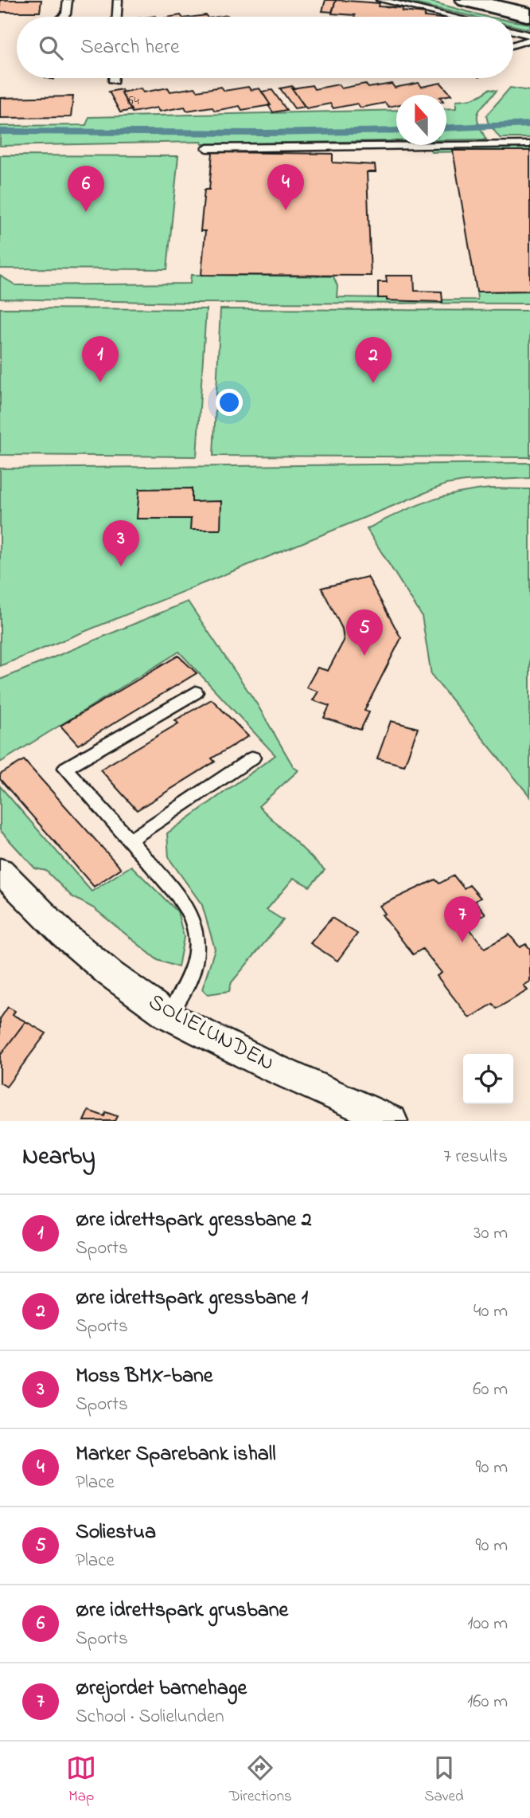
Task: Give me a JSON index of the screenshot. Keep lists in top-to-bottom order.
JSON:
{
  "streets": {
    "street": ["SOLIELUNDEN"]
  },
  "house_numbers": ["54"],
  "north": "top",
  "page": {
    "search": "Search here",
    "pins": [
      "4",
      "6",
      "1",
      "2",
      "3",
      "5",
      "7"
    ],
    "heading": ["Nearby", "7 results"],
    "list": [
      {
        "mark": "1",
        "name": "Øre idrettspark gressbane 2",
        "note": "Sports",
        "value": "30 m"
      },
      {
        "mark": "2",
        "name": "Øre idrettspark gressbane 1",
        "note": "Sports",
        "value": "40 m"
      },
      {
        "mark": "3",
        "name": "Moss BMX-bane",
        "note": "Sports",
        "value": "60 m"
      },
      {
        "mark": "4",
        "name": "Marker Sparebank ishall",
        "note": "Place",
        "value": "90 m"
      },
      {
        "mark": "5",
        "name": "Soliestua",
        "note": "Place",
        "value": "90 m"
      },
      {
        "mark": "6",
        "name": "Øre idrettspark grusbane",
        "note": "Sports",
        "value": "100 m"
      },
      {
        "mark": "7",
        "name": "Ørejordet barnehage",
        "note": "School · Solielunden",
        "value": "160 m"
      }
    ],
    "nav": ["Map", "Directions", "Saved"]
  }
}
